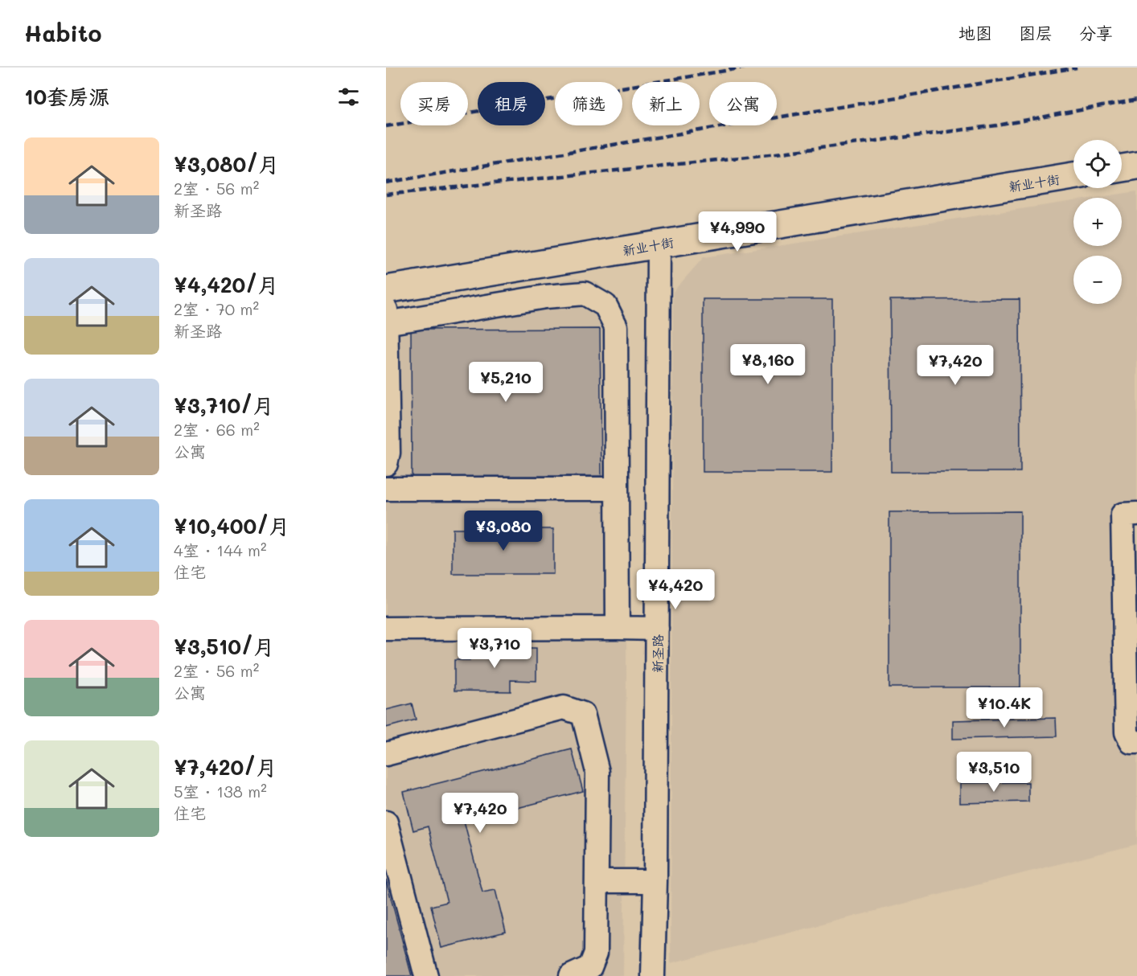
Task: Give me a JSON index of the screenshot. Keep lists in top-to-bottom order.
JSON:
{
  "streets": {
    "main road": ["新业十街"],
    "street": ["新圣路"]
  },
  "crossings": [
    ["新业十街", "新圣路"]
  ],
  "page": {
    "header": "Habito",
    "nav": ["地图", "图层", "分享"],
    "heading": "10套房源",
    "chip": [
      "买房",
      "租房",
      "筛选",
      "新上",
      "公寓"
    ],
    "list": [
      {
        "name": "¥3,080/月",
        "note": "2室 · 56 m² · 新圣路"
      },
      {
        "name": "¥4,420/月",
        "note": "2室 · 70 m² · 新圣路"
      },
      {
        "name": "¥3,710/月",
        "note": "2室 · 66 m² · 公寓"
      },
      {
        "name": "¥10,400/月",
        "note": "4室 · 144 m² · 住宅"
      },
      {
        "name": "¥3,510/月",
        "note": "2室 · 56 m² · 公寓"
      },
      {
        "name": "¥7,420/月",
        "note": "5室 · 138 m² · 住宅"
      }
    ],
    "map_buttons": ["+", "−"],
    "price": [
      "¥4,990",
      "¥8,160",
      "¥7,420",
      "¥5,210",
      "¥3,080",
      "¥4,420",
      "¥3,710",
      "¥10.4K",
      "¥3,510",
      "¥7,420"
    ]
  }
}
